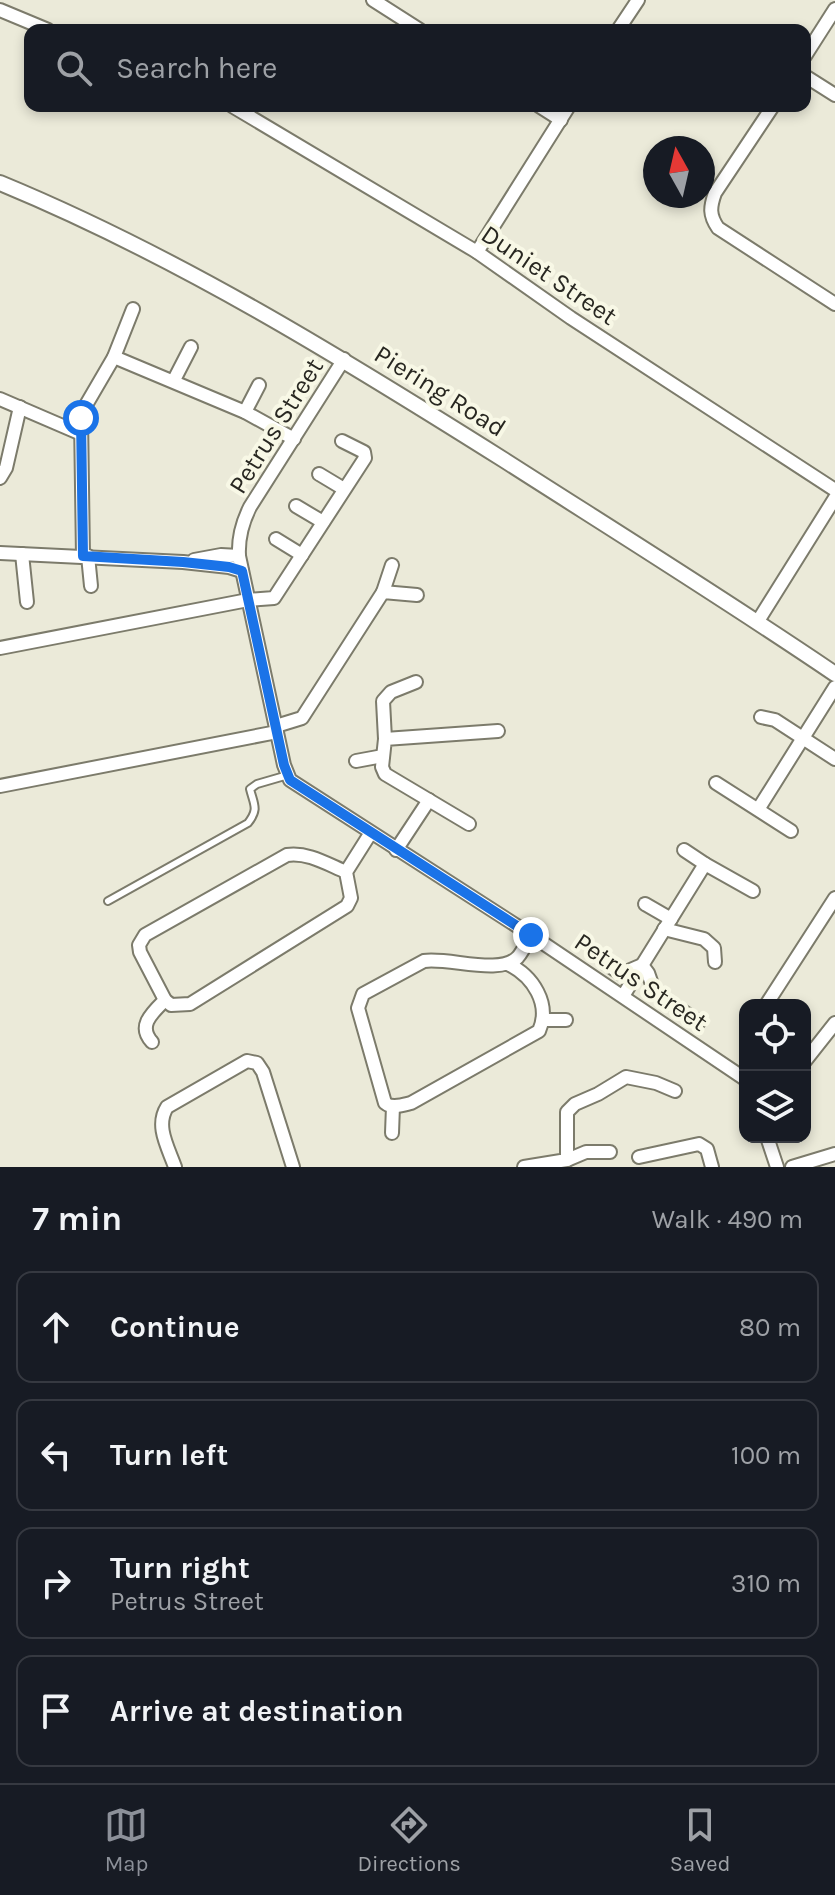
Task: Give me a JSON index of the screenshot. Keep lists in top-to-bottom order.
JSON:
{
  "streets": {
    "street": ["Duniet Street", "Piering Road", "Petrus Street"]
  },
  "crossings": [
    ["Piering Road", "Petrus Street"]
  ],
  "north": "top",
  "page": {
    "search": "Search here",
    "heading": ["7 min", "Walk · 490 m"],
    "list": [
      ["Continue", "80 m"],
      ["Turn left", "100 m"],
      ["Turn right", "Petrus Street", "310 m"],
      "Arrive at destination"
    ],
    "nav": ["Map", "Directions", "Saved"]
  }
}
